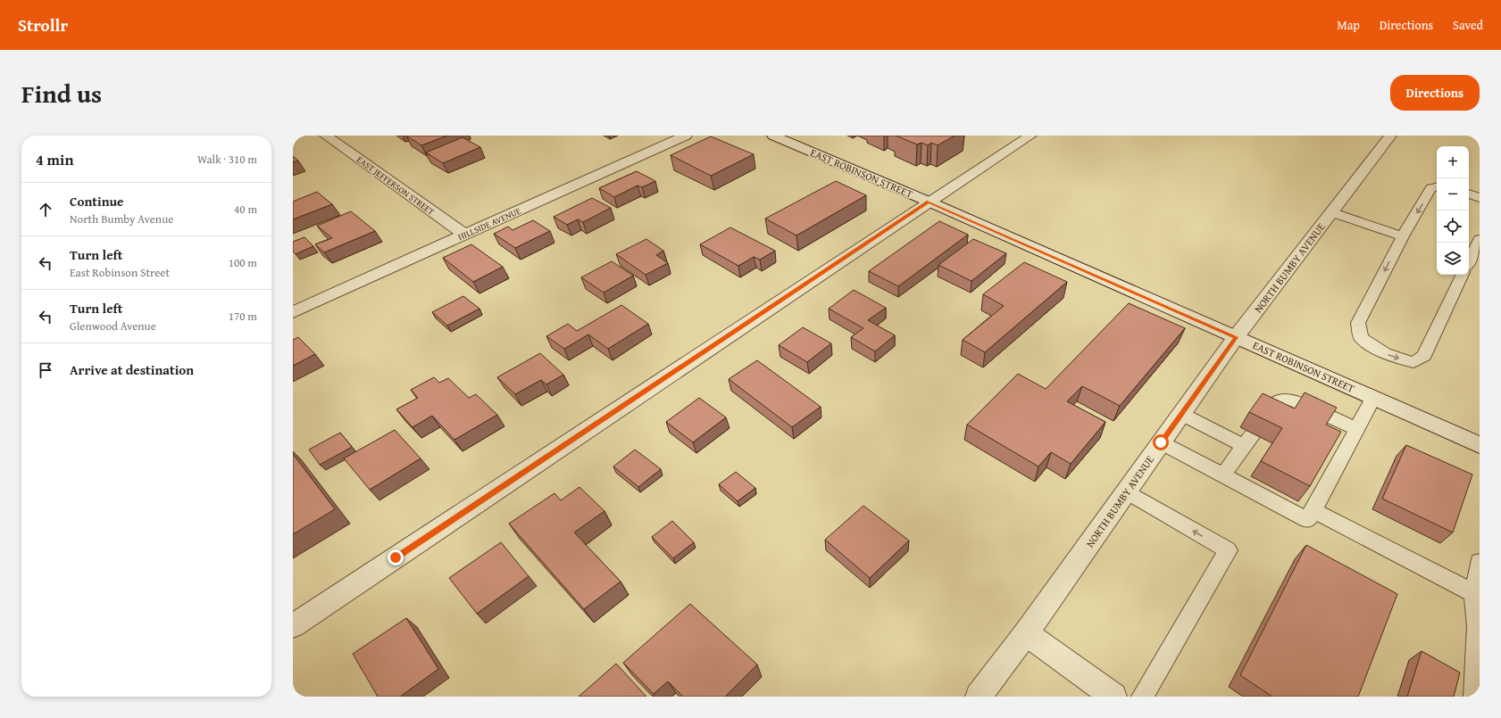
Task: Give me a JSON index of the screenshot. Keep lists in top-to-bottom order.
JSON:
{
  "streets": {
    "street": [
      "EAST ROBINSON STREET",
      "EAST JEFFERSON STREET",
      "HILLSIDE AVENUE",
      "NORTH BUMBY AVENUE"
    ]
  },
  "crossings": [
    ["EAST ROBINSON STREET", "NORTH BUMBY AVENUE"],
    ["EAST JEFFERSON STREET", "HILLSIDE AVENUE"]
  ],
  "page": {
    "header": "Strollr",
    "nav": ["Map", "Directions", "Saved"],
    "title": "Find us",
    "buttons": "Directions",
    "heading": ["4 min", "Walk · 310 m"],
    "map_buttons": ["+", "−"],
    "list": [
      ["Continue", "North Bumby Avenue", "40 m"],
      ["Turn left", "East Robinson Street", "100 m"],
      ["Turn left", "Glenwood Avenue", "170 m"],
      "Arrive at destination"
    ]
  }
}
